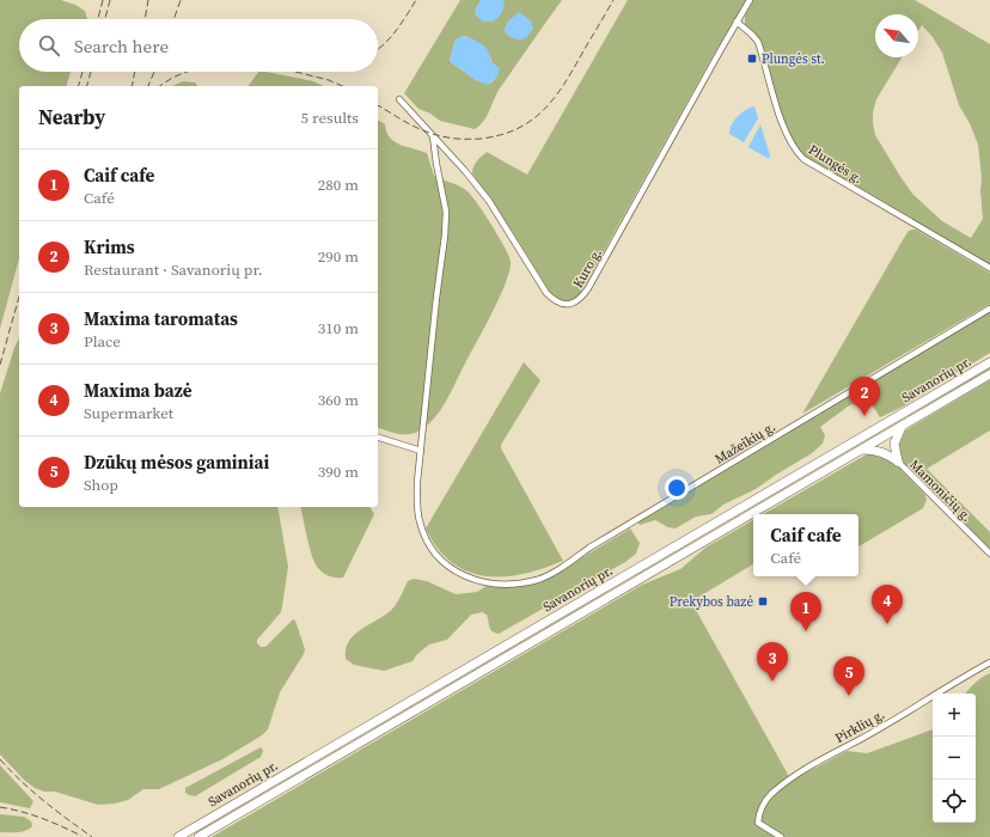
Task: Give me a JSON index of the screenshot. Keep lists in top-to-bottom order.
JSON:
{
  "streets": {
    "highway": ["Savanorių pr."],
    "street": [
      "Plungės g.",
      "Kuro g.",
      "Mažeikių g.",
      "Mamoničių g.",
      "Pirklių g."
    ]
  },
  "crossings": [
    ["Plungės g.", "Kuro g."],
    ["Kuro g.", "Mažeikių g."]
  ],
  "places": {
    "transit": ["Plungės st.", "Prekybos bazė"]
  },
  "north": "top left",
  "page": {
    "search": "Search here",
    "heading": ["Nearby", "5 results"],
    "list": [
      {
        "mark": "1",
        "name": "Caif cafe",
        "note": "Café",
        "value": "280 m"
      },
      {
        "mark": "2",
        "name": "Krims",
        "note": "Restaurant · Savanorių pr.",
        "value": "290 m"
      },
      {
        "mark": "3",
        "name": "Maxima taromatas",
        "note": "Place",
        "value": "310 m"
      },
      {
        "mark": "4",
        "name": "Maxima bazė",
        "note": "Supermarket",
        "value": "360 m"
      },
      {
        "mark": "5",
        "name": "Dzūkų mėsos gaminiai",
        "note": "Shop",
        "value": "390 m"
      }
    ],
    "pins": [
      "2",
      "4",
      "1",
      "3",
      "5"
    ],
    "popup": ["Caif cafe", "Café"],
    "map_buttons": ["+", "−"]
  }
}
